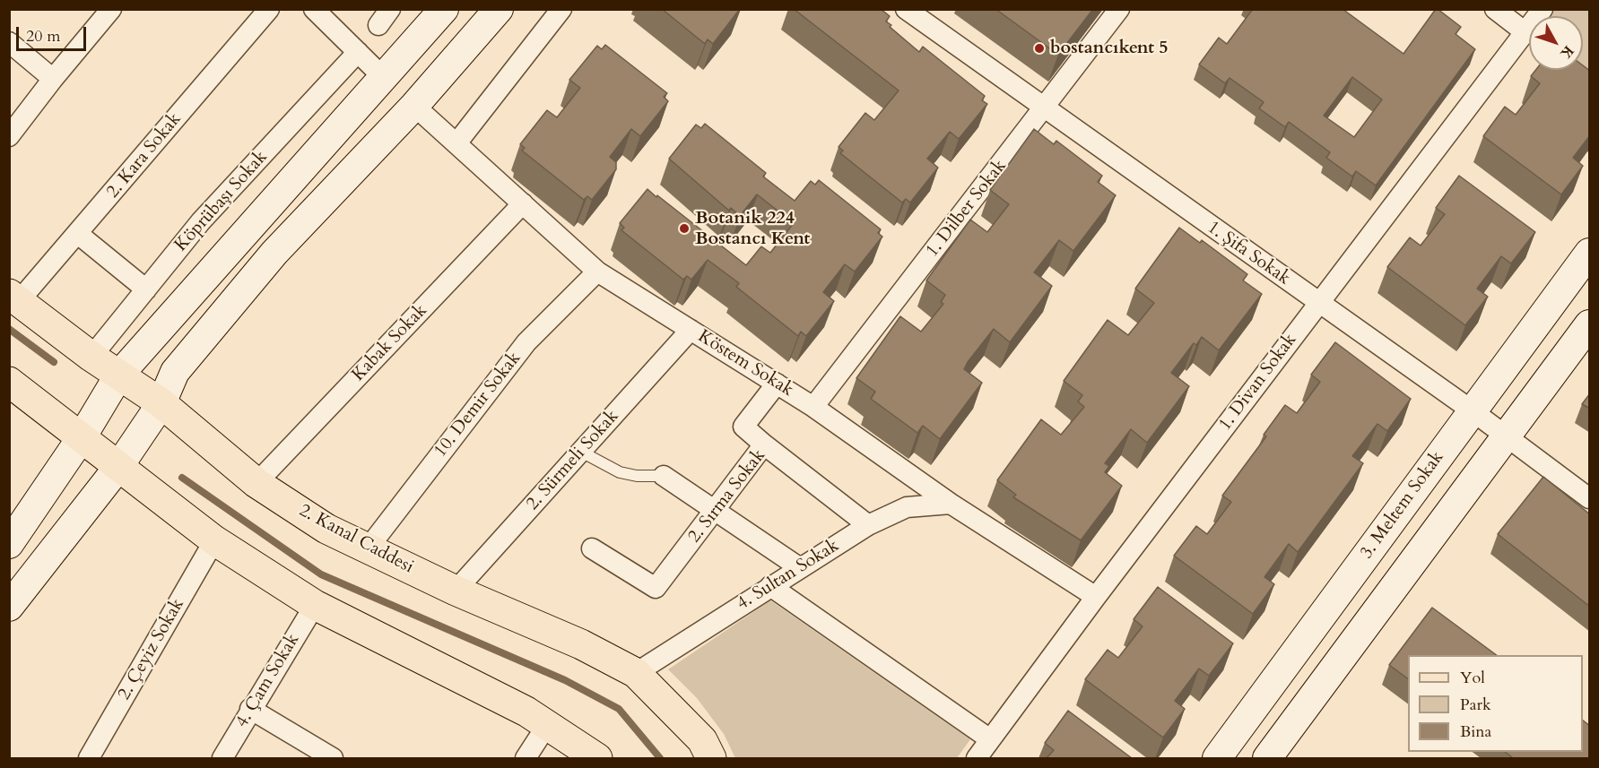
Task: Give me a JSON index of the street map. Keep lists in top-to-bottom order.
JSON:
{
  "streets": {
    "main road": ["3. Meltem Sokak", "2. Kanal Caddesi"],
    "street": [
      "2. Kara Sokak",
      "Köprübaşı Sokak",
      "1. Dilber Sokak",
      "1. Şifa Sokak",
      "Kabak Sokak",
      "Köstem Sokak",
      "1. Divan Sokak",
      "10. Demir Sokak",
      "2. Sürmeli Sokak",
      "2. Sırma Sokak",
      "4. Sultan Sokak",
      "2. Çeyiz Sokak",
      "4. Çam Sokak"
    ]
  },
  "crossings": [
    ["2. Kara Sokak", "2. Kanal Caddesi"],
    ["Köprübaşı Sokak", "2. Kanal Caddesi"],
    ["1. Dilber Sokak", "1. Şifa Sokak"],
    ["1. Dilber Sokak", "Köstem Sokak"],
    ["1. Şifa Sokak", "1. Divan Sokak"],
    ["1. Şifa Sokak", "3. Meltem Sokak"],
    ["Kabak Sokak", "Köstem Sokak"],
    ["Kabak Sokak", "2. Kanal Caddesi"],
    ["Köstem Sokak", "1. Divan Sokak"],
    ["Köstem Sokak", "10. Demir Sokak"],
    ["Köstem Sokak", "2. Sürmeli Sokak"],
    ["Köstem Sokak", "4. Sultan Sokak"],
    ["10. Demir Sokak", "2. Kanal Caddesi"],
    ["2. Sürmeli Sokak", "2. Kanal Caddesi"],
    ["2. Sırma Sokak", "4. Sultan Sokak"],
    ["2. Kanal Caddesi", "4. Sultan Sokak"]
  ],
  "places": ["bostancıkent 5", "Botanik 224 Bostancı Kent"],
  "legend": ["Yol", "Park", "Bina"],
  "scale_bar": "20 m",
  "north": "bottom right"
}
